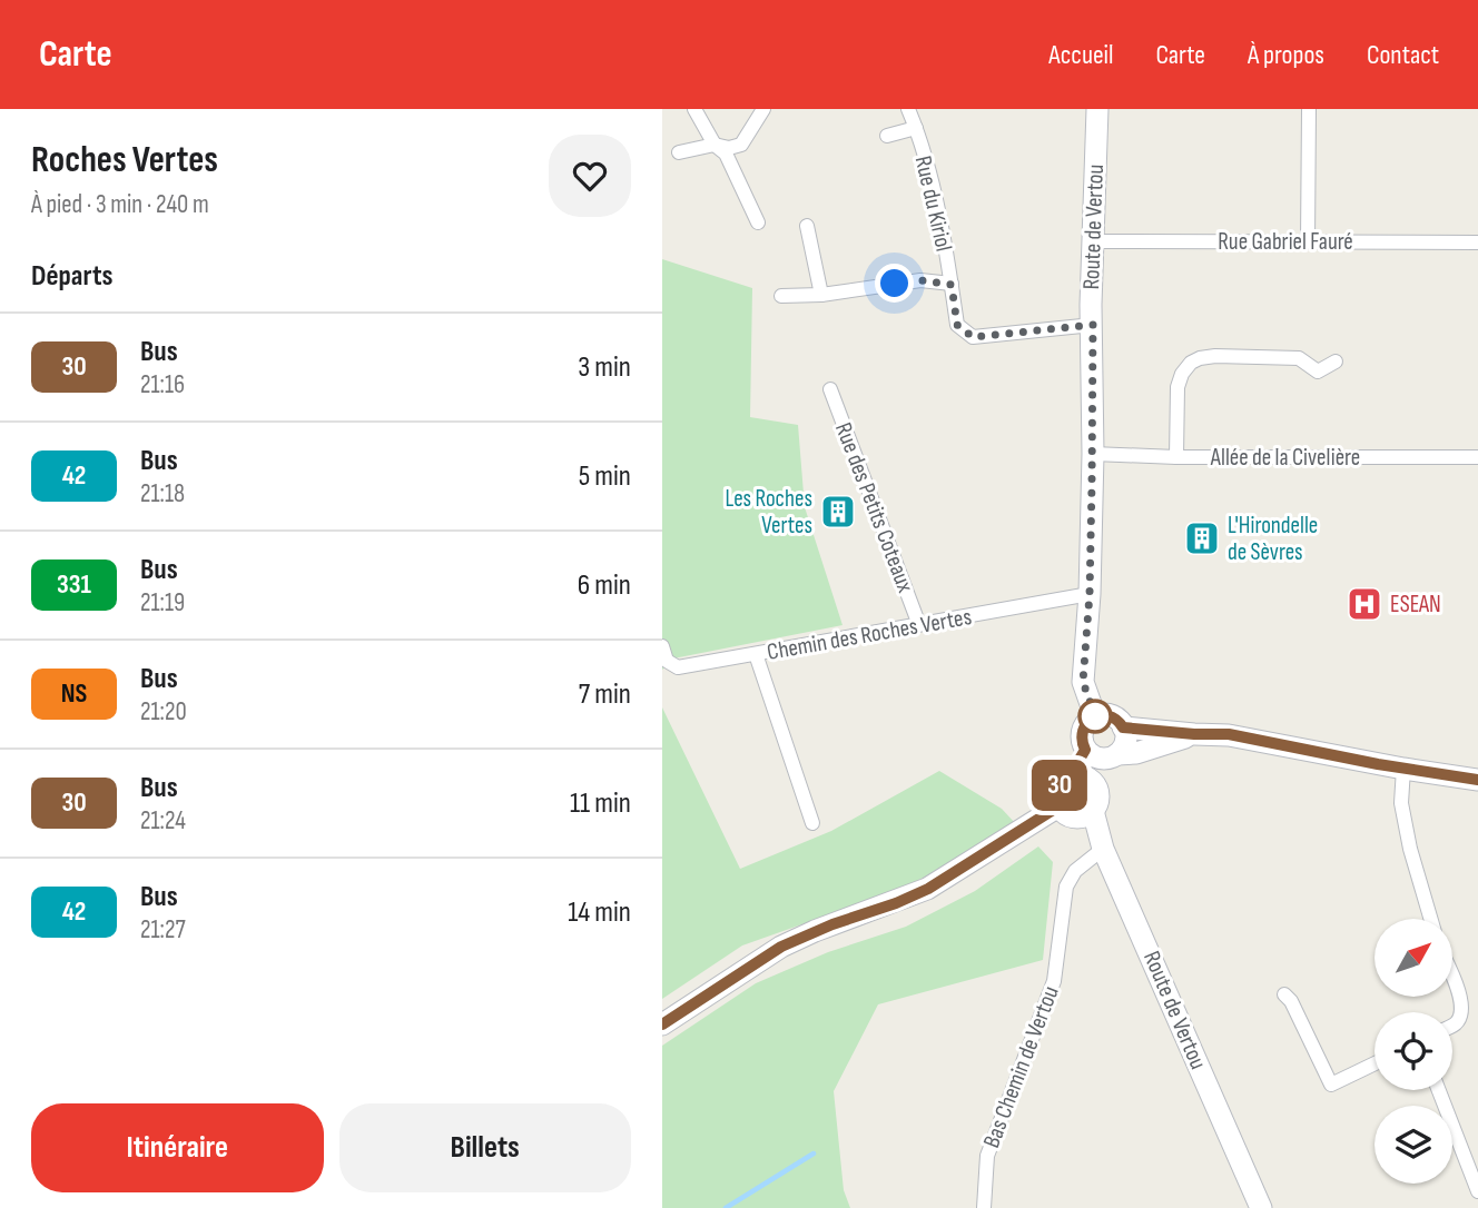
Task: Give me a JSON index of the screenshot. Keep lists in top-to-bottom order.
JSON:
{
  "streets": {
    "main road": ["Route de Vertou"],
    "street": [
      "Rue du Kiriol",
      "Rue Gabriel Fauré",
      "Allée de la Civelière",
      "Rue des Petits Coteaux",
      "Chemin des Roches Vertes",
      "Bas Chemin de Vertou"
    ]
  },
  "crossings": [
    ["Rue du Kiriol", "Route de Vertou"],
    ["Route de Vertou", "Rue Gabriel Fauré"],
    ["Route de Vertou", "Allée de la Civelière"],
    ["Route de Vertou", "Chemin des Roches Vertes"],
    ["Route de Vertou", "Bas Chemin de Vertou"],
    ["Rue des Petits Coteaux", "Chemin des Roches Vertes"]
  ],
  "places": {
    "building": ["Les Roches Vertes", "L'Hirondelle de Sèvres"],
    "hospital": ["ESEAN"]
  },
  "lines": ["bus line 30"],
  "north": "top right",
  "page": {
    "header": "Carte",
    "nav": [
      "Accueil",
      "Carte",
      "À propos",
      "Contact"
    ],
    "heading": [
      ["Roches Vertes", "À pied · 3 min · 240 m"],
      "Départs"
    ],
    "on_map": "30",
    "list": [
      {
        "mark": "30",
        "name": "Bus",
        "note": "21:16",
        "value": "3 min"
      },
      {
        "mark": "42",
        "name": "Bus",
        "note": "21:18",
        "value": "5 min"
      },
      {
        "mark": "331",
        "name": "Bus",
        "note": "21:19",
        "value": "6 min"
      },
      {
        "mark": "NS",
        "name": "Bus",
        "note": "21:20",
        "value": "7 min"
      },
      {
        "mark": "30",
        "name": "Bus",
        "note": "21:24",
        "value": "11 min"
      },
      {
        "mark": "42",
        "name": "Bus",
        "note": "21:27",
        "value": "14 min"
      }
    ],
    "buttons": ["Itinéraire", "Billets"]
  }
}
